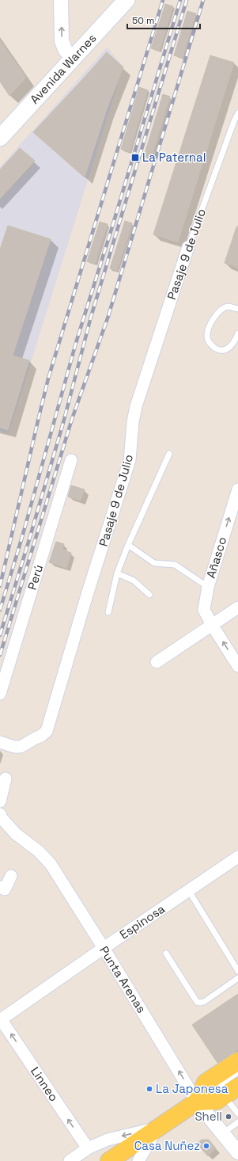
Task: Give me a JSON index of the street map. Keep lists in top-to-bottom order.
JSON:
{
  "streets": {
    "main road": ["Avenida Warnes"],
    "street": [
      "Pasaje 9 de Julio",
      "Añasco",
      "Perú",
      "Espinosa",
      "Punta Arenas",
      "Linneo"
    ]
  },
  "crossings": [
    ["Espinosa", "Punta Arenas"],
    ["Espinosa", "Linneo"]
  ],
  "one_way": ["Añasco", "Punta Arenas", "Linneo"],
  "places": {
    "transit": ["La Paternal"],
    "other": ["La Japonesa", "Shell", "Casa Nuñez"]
  },
  "scale_bar": "50 m"
}
